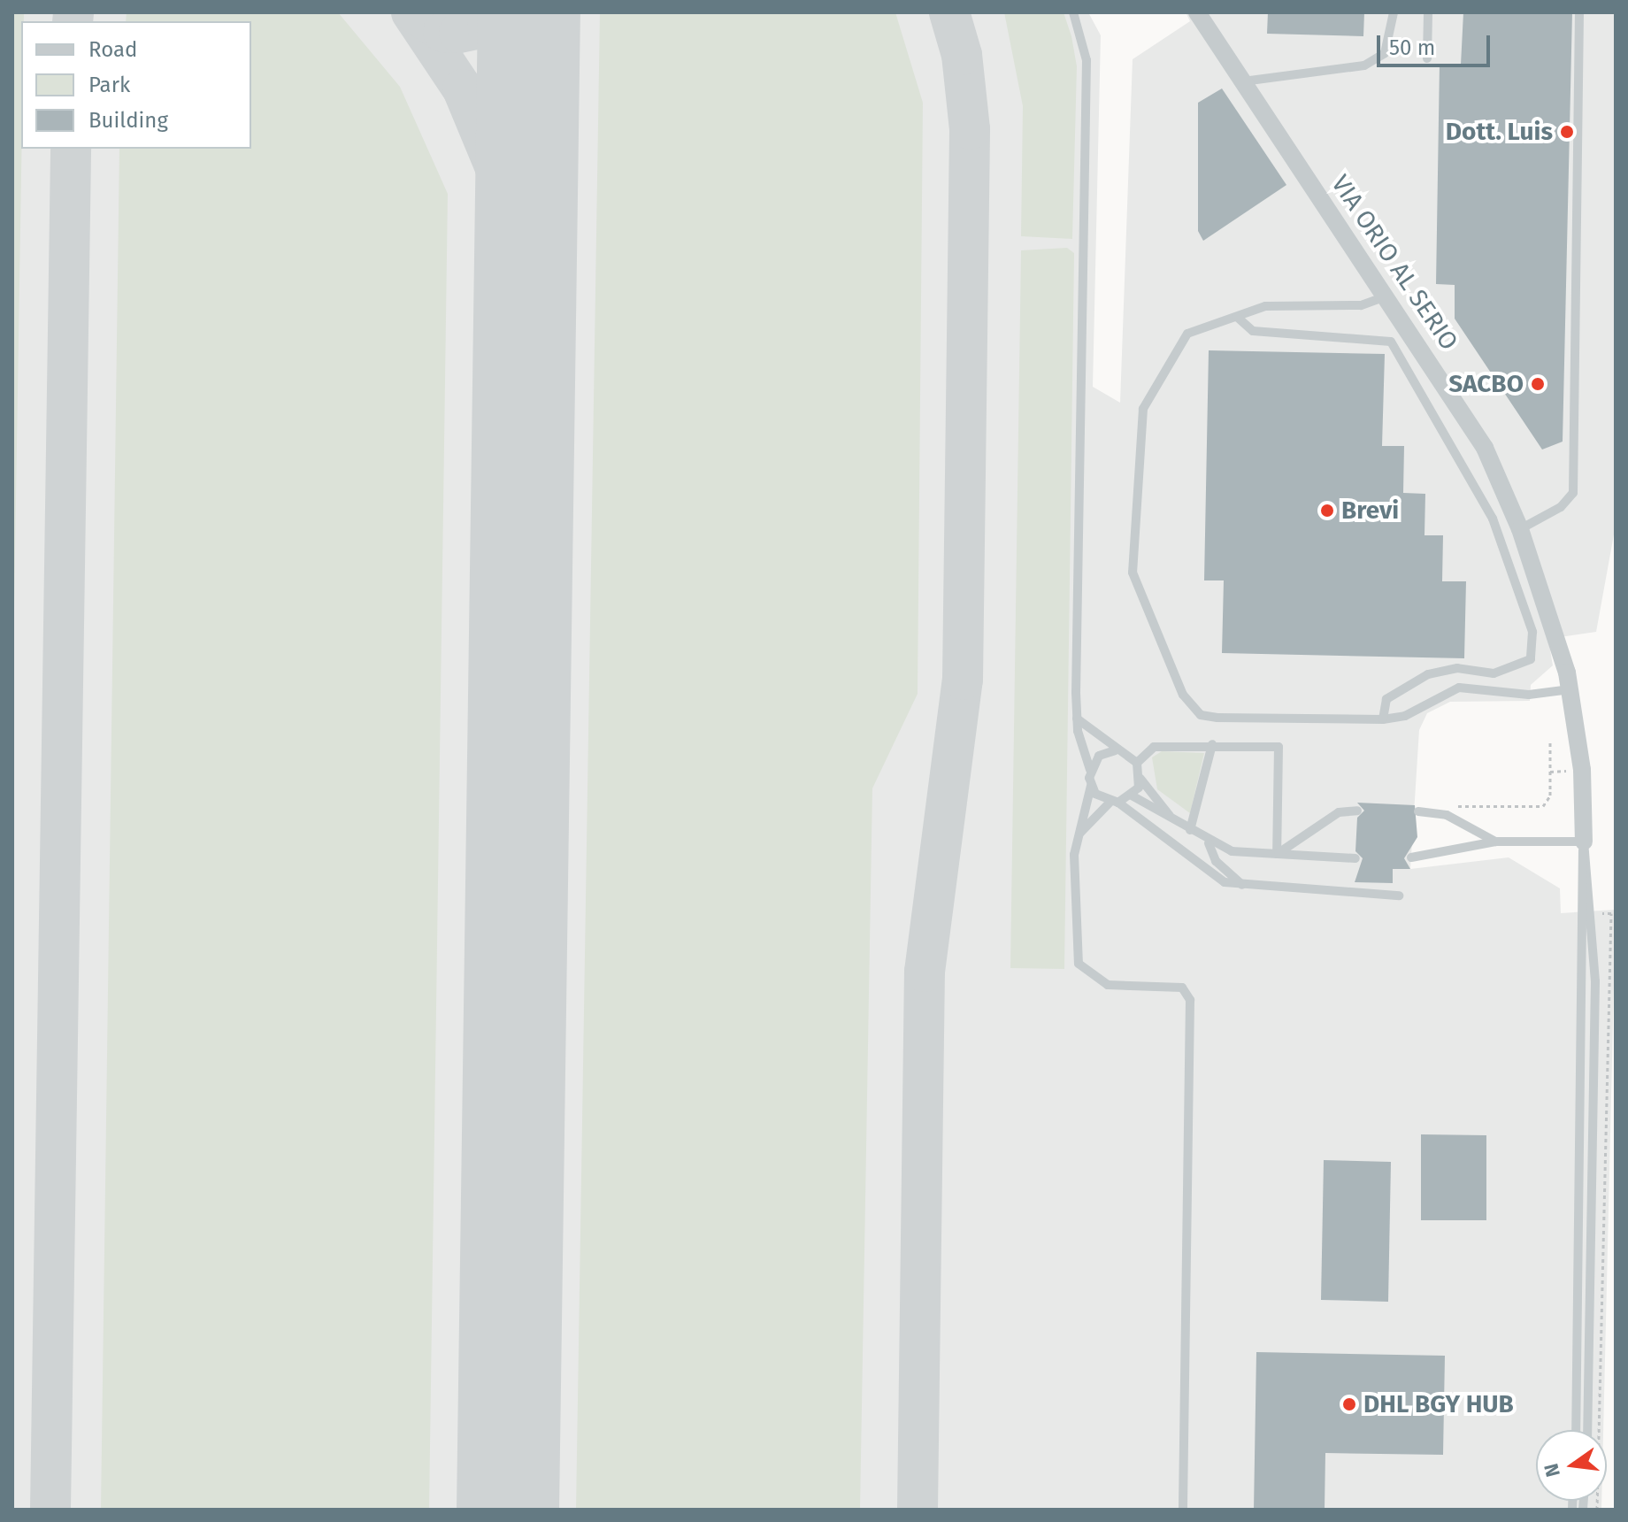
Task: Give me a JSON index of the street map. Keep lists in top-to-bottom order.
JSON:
{
  "streets": {
    "street": ["VIA ORIO AL SERIO"]
  },
  "places": [
    "Dott. Luis",
    "SACBO",
    "Brevi",
    "DHL BGY HUB"
  ],
  "legend": ["Road", "Park", "Building"],
  "scale_bar": "50 m",
  "north": "left"
}
